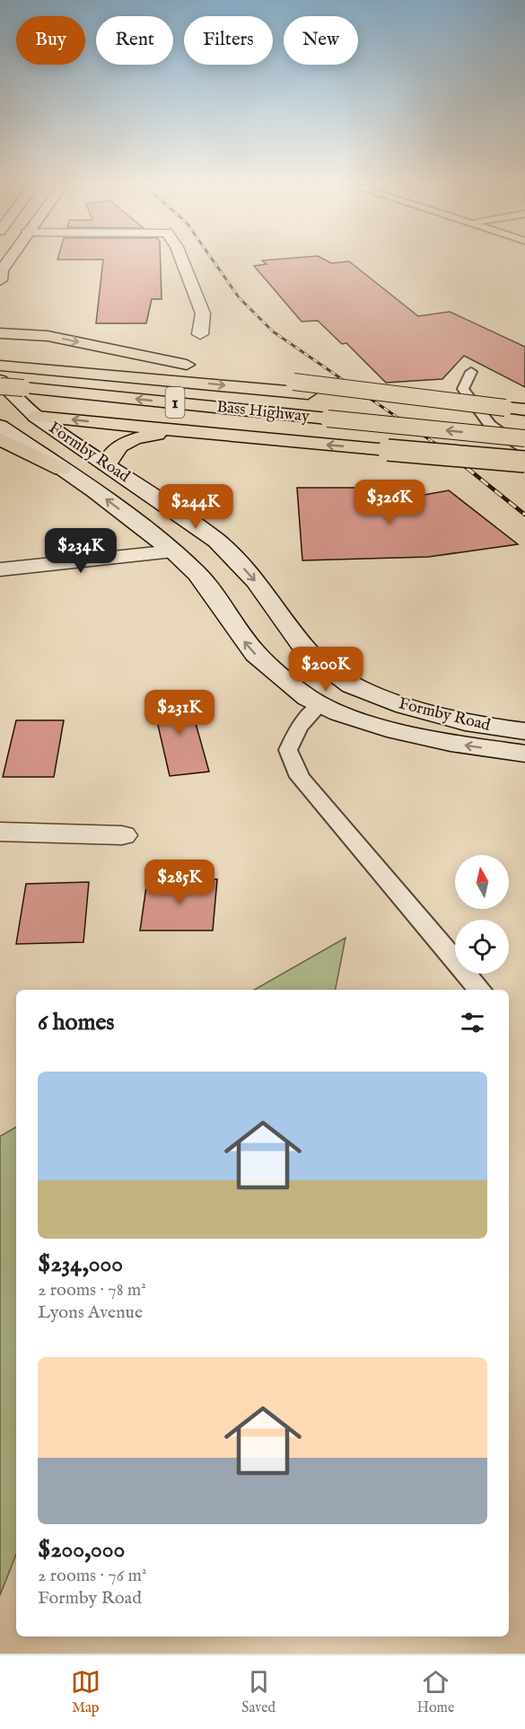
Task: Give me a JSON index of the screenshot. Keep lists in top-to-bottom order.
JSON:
{
  "streets": {
    "highway": ["1", "Bass Highway"],
    "main road": ["Formby Road"]
  },
  "north": "top",
  "page": {
    "chip": [
      "Buy",
      "Rent",
      "Filters",
      "New"
    ],
    "price": [
      "$326K",
      "$244K",
      "$234K",
      "$200K",
      "$231K",
      "$285K"
    ],
    "heading": "6 homes",
    "list": [
      {
        "name": "$234,000",
        "note": "2 rooms · 78 m² · Lyons Avenue"
      },
      {
        "name": "$200,000",
        "note": "2 rooms · 76 m² · Formby Road"
      }
    ],
    "tabs": ["Map", "Saved", "Home"]
  }
}
